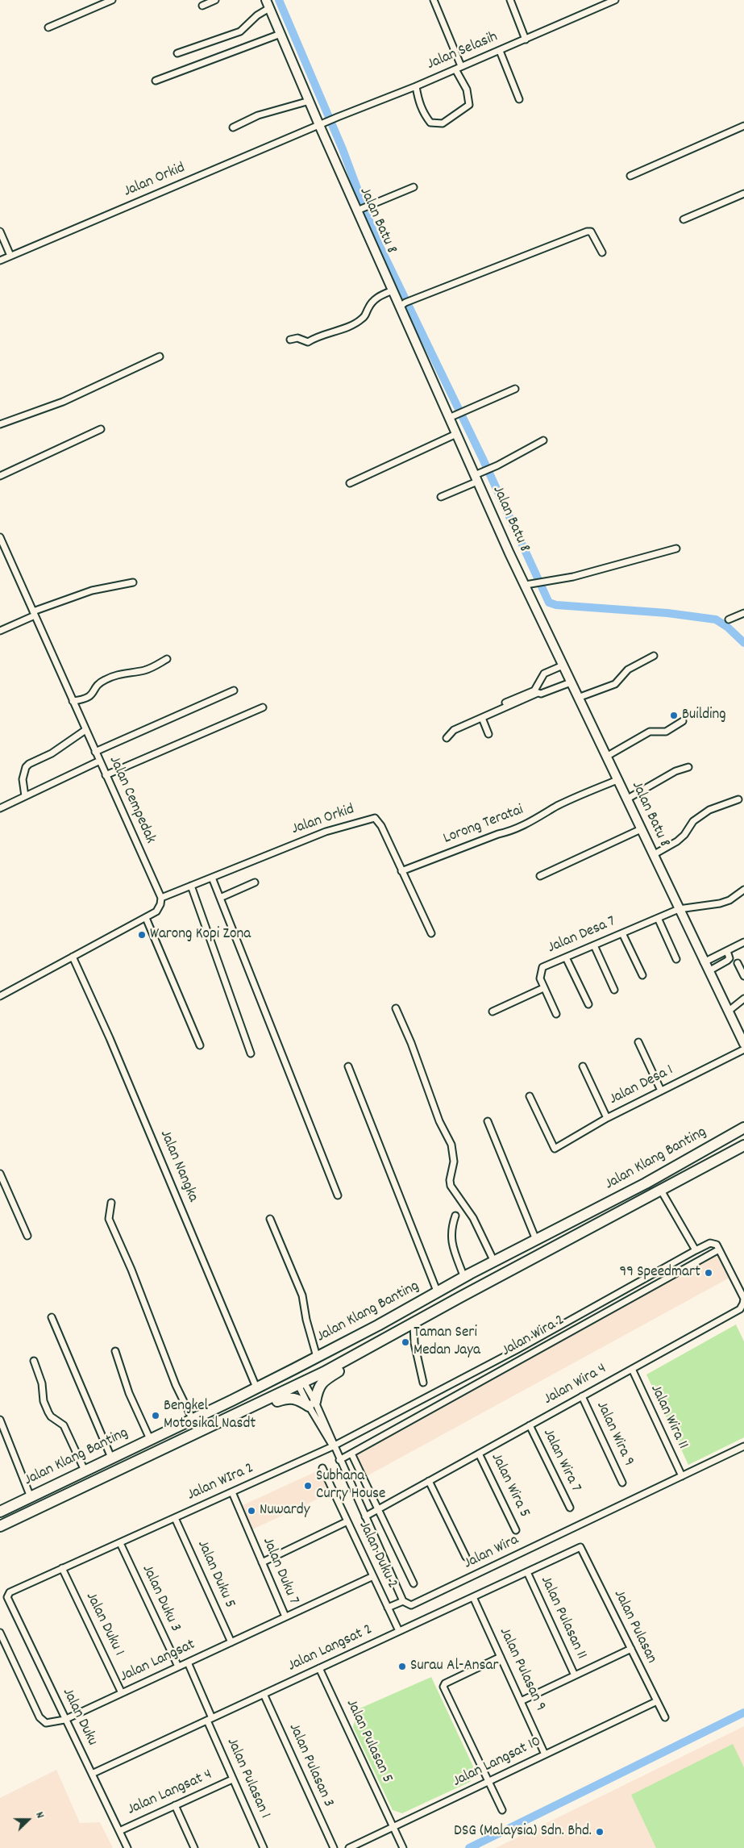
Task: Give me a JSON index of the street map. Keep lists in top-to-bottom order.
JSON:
{
  "streets": {
    "highway": ["Jalan Klang Banting"],
    "street": [
      "Jalan Selasih",
      "Jalan Orkid",
      "Jalan Batu 8",
      "Jalan Cempedak",
      "Lorong Teratai",
      "Jalan Desa 7",
      "Jalan Desa 1",
      "Jalan Nangka",
      "Jalan Wira 2",
      "Jalan Wira 4",
      "Jalan Wira 11",
      "Jalan Wira 9",
      "Jalan Wira 7",
      "Jalan WIra 2",
      "Jalan Wira 5",
      "Jalan Wira",
      "Jalan Duku 2",
      "Jalan Duku 7",
      "Jalan Duku 5",
      "Jalan Duku 3",
      "Jalan Pulasan 11",
      "Jalan Duku 1",
      "Jalan Pulasan",
      "Jalan Langsat 2",
      "Jalan Langsat",
      "Jalan Pulasan 9",
      "Jalan Duku",
      "Jalan Pulasan 5",
      "Jalan Langsat 10",
      "Jalan Pulasan 3",
      "Jalan Pulasan 1",
      "Jalan Langsat 4"
    ]
  },
  "crossings": [
    ["Jalan Selasih", "Jalan Orkid"],
    ["Jalan Selasih", "Jalan Batu 8"],
    ["Jalan Orkid", "Jalan Batu 8"],
    ["Jalan Orkid", "Jalan Cempedak"],
    ["Jalan Orkid", "Lorong Teratai"],
    ["Jalan Batu 8", "Lorong Teratai"],
    ["Jalan Batu 8", "Jalan Desa 7"],
    ["Jalan Klang Banting", "Jalan Nangka"],
    ["Jalan Wira 2", "Jalan Wira 4"],
    ["Jalan Wira 4", "Jalan Wira 11"],
    ["Jalan Wira 4", "Jalan Wira 9"],
    ["Jalan Wira 4", "Jalan Wira 7"],
    ["Jalan Wira 4", "Jalan Wira 5"],
    ["Jalan Wira 11", "Jalan Wira"],
    ["Jalan WIra 2", "Jalan Duku 7"],
    ["Jalan WIra 2", "Jalan Duku 5"],
    ["Jalan WIra 2", "Jalan Duku 3"],
    ["Jalan Duku 2", "Jalan Langsat 2"],
    ["Jalan Duku 2", "Jalan Langsat"],
    ["Jalan Duku 7", "Jalan Langsat"],
    ["Jalan Duku 5", "Jalan Langsat"],
    ["Jalan Duku 3", "Jalan Langsat"],
    ["Jalan Pulasan 11", "Jalan Langsat 2"],
    ["Jalan Duku 1", "Jalan Langsat"],
    ["Jalan Duku 1", "Jalan Duku"],
    ["Jalan Pulasan", "Jalan Langsat 2"],
    ["Jalan Pulasan", "Jalan Langsat 10"],
    ["Jalan Langsat 2", "Jalan Pulasan 9"],
    ["Jalan Langsat 2", "Jalan Duku"],
    ["Jalan Langsat 2", "Jalan Pulasan 5"],
    ["Jalan Langsat 2", "Jalan Pulasan 3"],
    ["Jalan Langsat 2", "Jalan Pulasan 1"],
    ["Jalan Langsat", "Jalan Duku"],
    ["Jalan Langsat", "Jalan Pulasan 1"],
    ["Jalan Pulasan 9", "Jalan Langsat 10"],
    ["Jalan Duku", "Jalan Langsat 4"],
    ["Jalan Pulasan 5", "Jalan Langsat 10"],
    ["Jalan Pulasan 1", "Jalan Langsat 4"]
  ],
  "places": [
    "Building",
    "Warong Kopi Zona",
    "99 Speedmart",
    "Taman Seri Medan Jaya",
    "Bengkel Motosikal Nasdt",
    "Subhana Curry House",
    "Nuwardy",
    "Surau Al-Ansar",
    "DSG (Malaysia) Sdn. Bhd."
  ],
  "north": "right"
}
